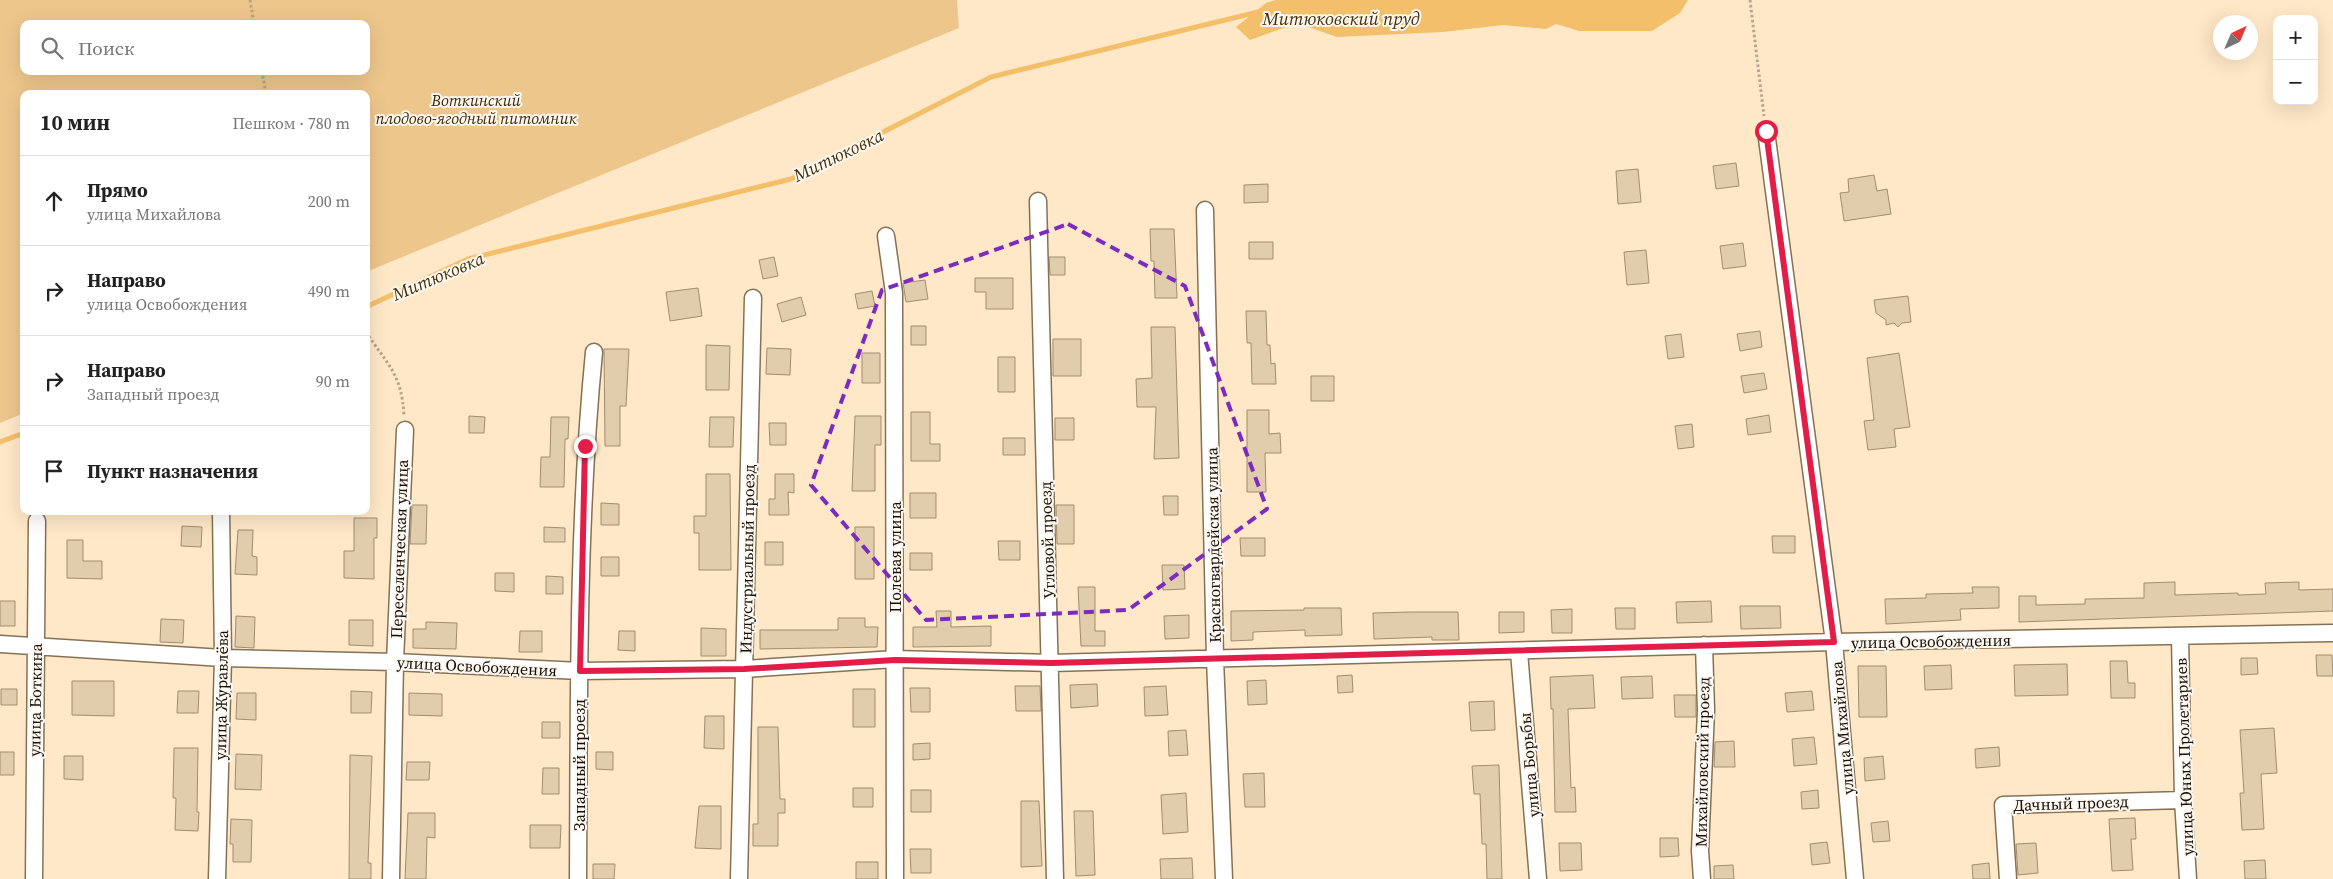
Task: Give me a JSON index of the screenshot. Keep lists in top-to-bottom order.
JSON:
{
  "streets": {
    "street": [
      "Угловой проезд",
      "Красногвардейская улица",
      "Переселенческая улица",
      "Полевая улица",
      "Индустриальный проезд",
      "улица Освобождения",
      "улица Журавлёва",
      "улица Боткина",
      "улица Михайлова",
      "улица Юных Пролетариев",
      "Михайловский проезд",
      "Западный проезд",
      "улица Борьбы",
      "Дачный проезд"
    ]
  },
  "crossings": [
    ["Угловой проезд", "улица Освобождения"],
    ["Красногвардейская улица", "улица Освобождения"],
    ["Переселенческая улица", "улица Освобождения"],
    ["Полевая улица", "улица Освобождения"],
    ["Индустриальный проезд", "улица Освобождения"],
    ["улица Освобождения", "улица Журавлёва"],
    ["улица Освобождения", "улица Боткина"],
    ["улица Освобождения", "улица Михайлова"],
    ["улица Освобождения", "улица Юных Пролетариев"],
    ["улица Освобождения", "Михайловский проезд"],
    ["улица Освобождения", "Западный проезд"],
    ["улица Освобождения", "улица Борьбы"],
    ["улица Юных Пролетариев", "Дачный проезд"]
  ],
  "water": ["Митюковский пруд", "Митюковка"],
  "parks": ["Воткинский плодово-ягодный питомник"],
  "north": "top right",
  "page": {
    "map_buttons": ["+", "−"],
    "search": "Поиск",
    "heading": ["10 мин", "Пешком · 780 m"],
    "list": [
      ["Прямо", "улица Михайлова", "200 m"],
      ["Направо", "улица Освобождения", "490 m"],
      ["Направо", "Западный проезд", "90 m"],
      "Пункт назначения"
    ]
  }
}
